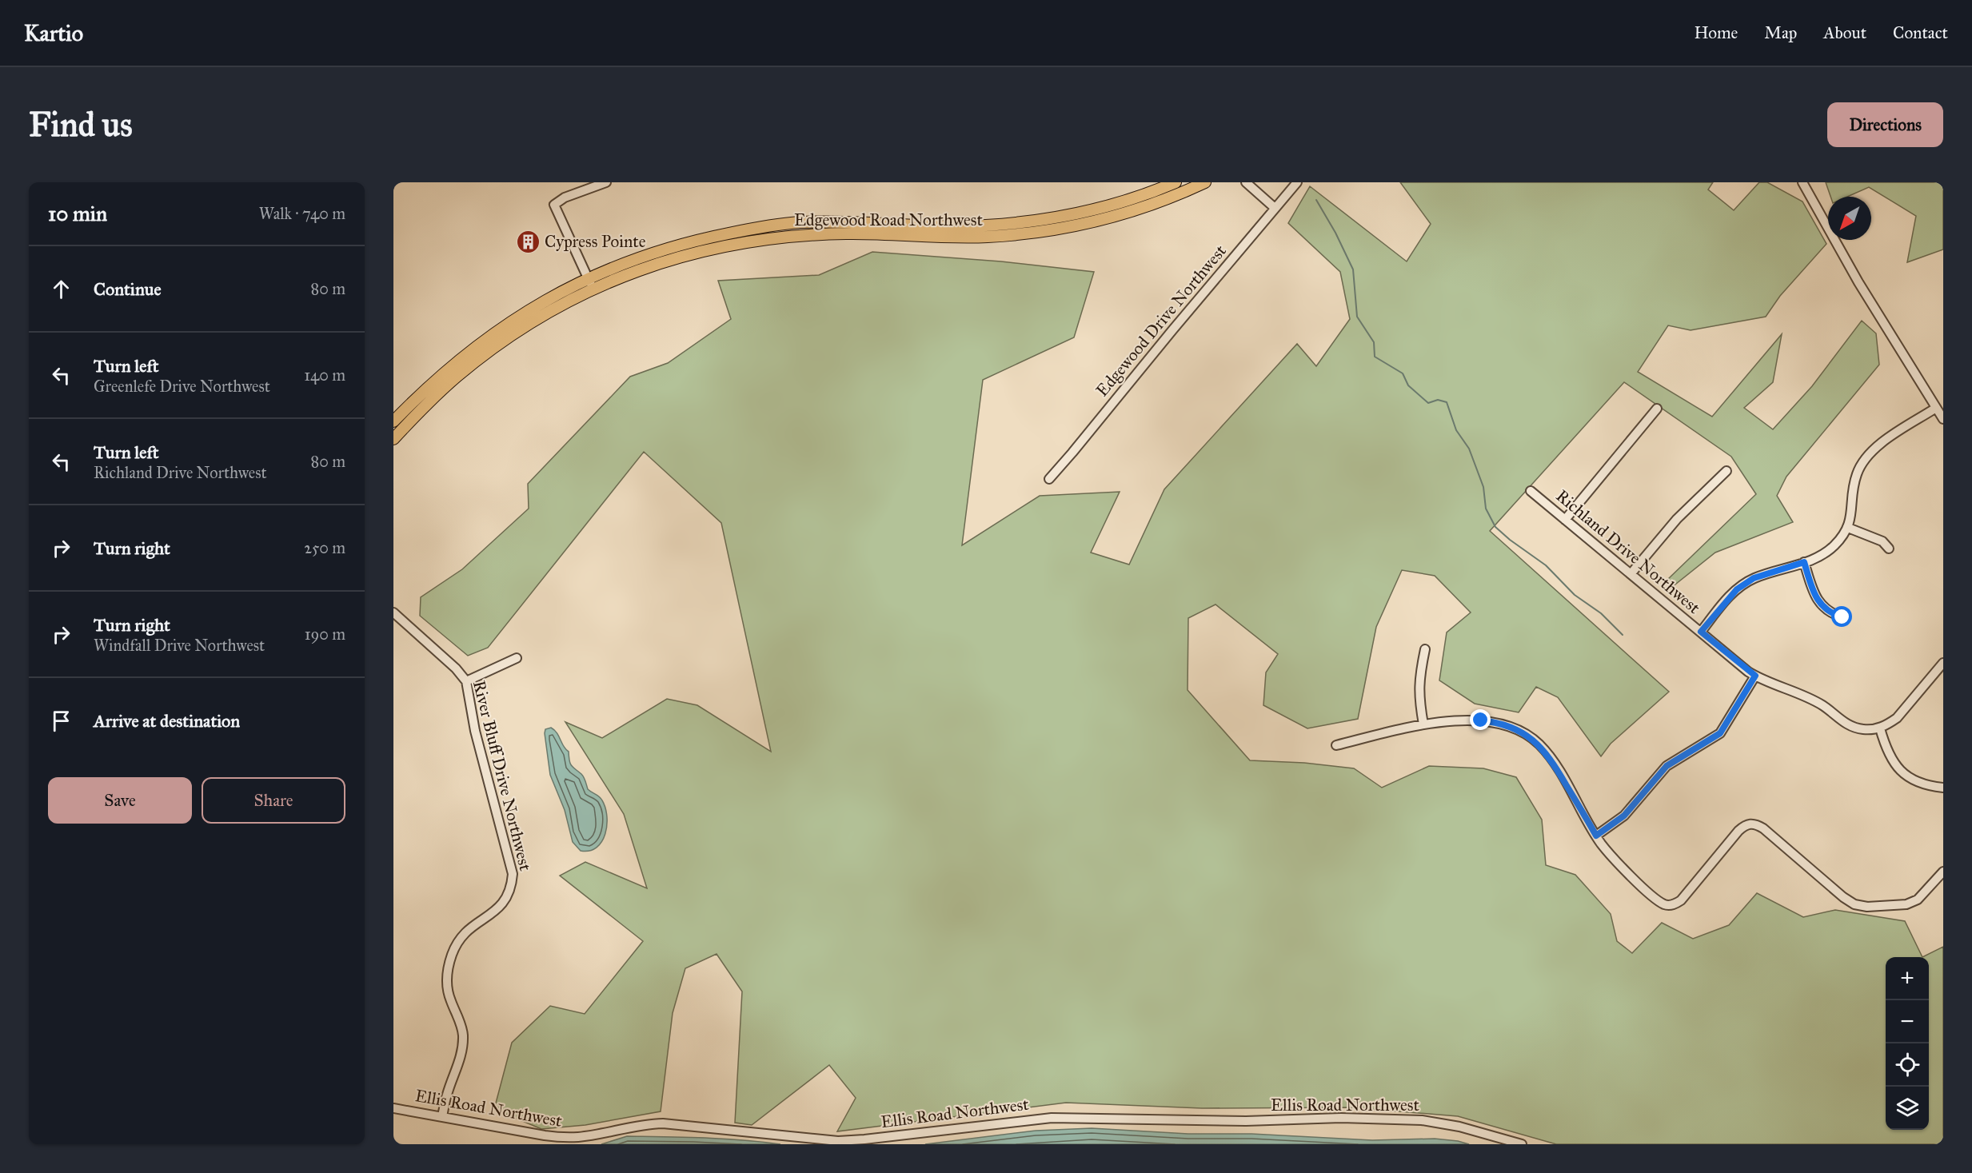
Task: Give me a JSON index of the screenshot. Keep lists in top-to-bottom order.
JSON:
{
  "streets": {
    "main road": ["Edgewood Road Northwest"],
    "street": [
      "Edgewood Drive Northwest",
      "Richland Drive Northwest",
      "River Bluff Drive Northwest",
      "Ellis Road Northwest"
    ]
  },
  "crossings": [
    ["River Bluff Drive Northwest", "Ellis Road Northwest"]
  ],
  "places": {
    "building": ["Cypress Pointe"]
  },
  "north": "bottom left",
  "page": {
    "header": "Kartio",
    "nav": [
      "Home",
      "Map",
      "About",
      "Contact"
    ],
    "buttons": [
      "Directions",
      ["Save", "Share"]
    ],
    "title": "Find us",
    "heading": ["10 min", "Walk · 740 m"],
    "list": [
      ["Continue", "80 m"],
      ["Turn left", "Greenlefe Drive Northwest", "140 m"],
      ["Turn left", "Richland Drive Northwest", "80 m"],
      ["Turn right", "250 m"],
      ["Turn right", "Windfall Drive Northwest", "190 m"],
      "Arrive at destination"
    ],
    "map_buttons": ["+", "−"]
  }
}
